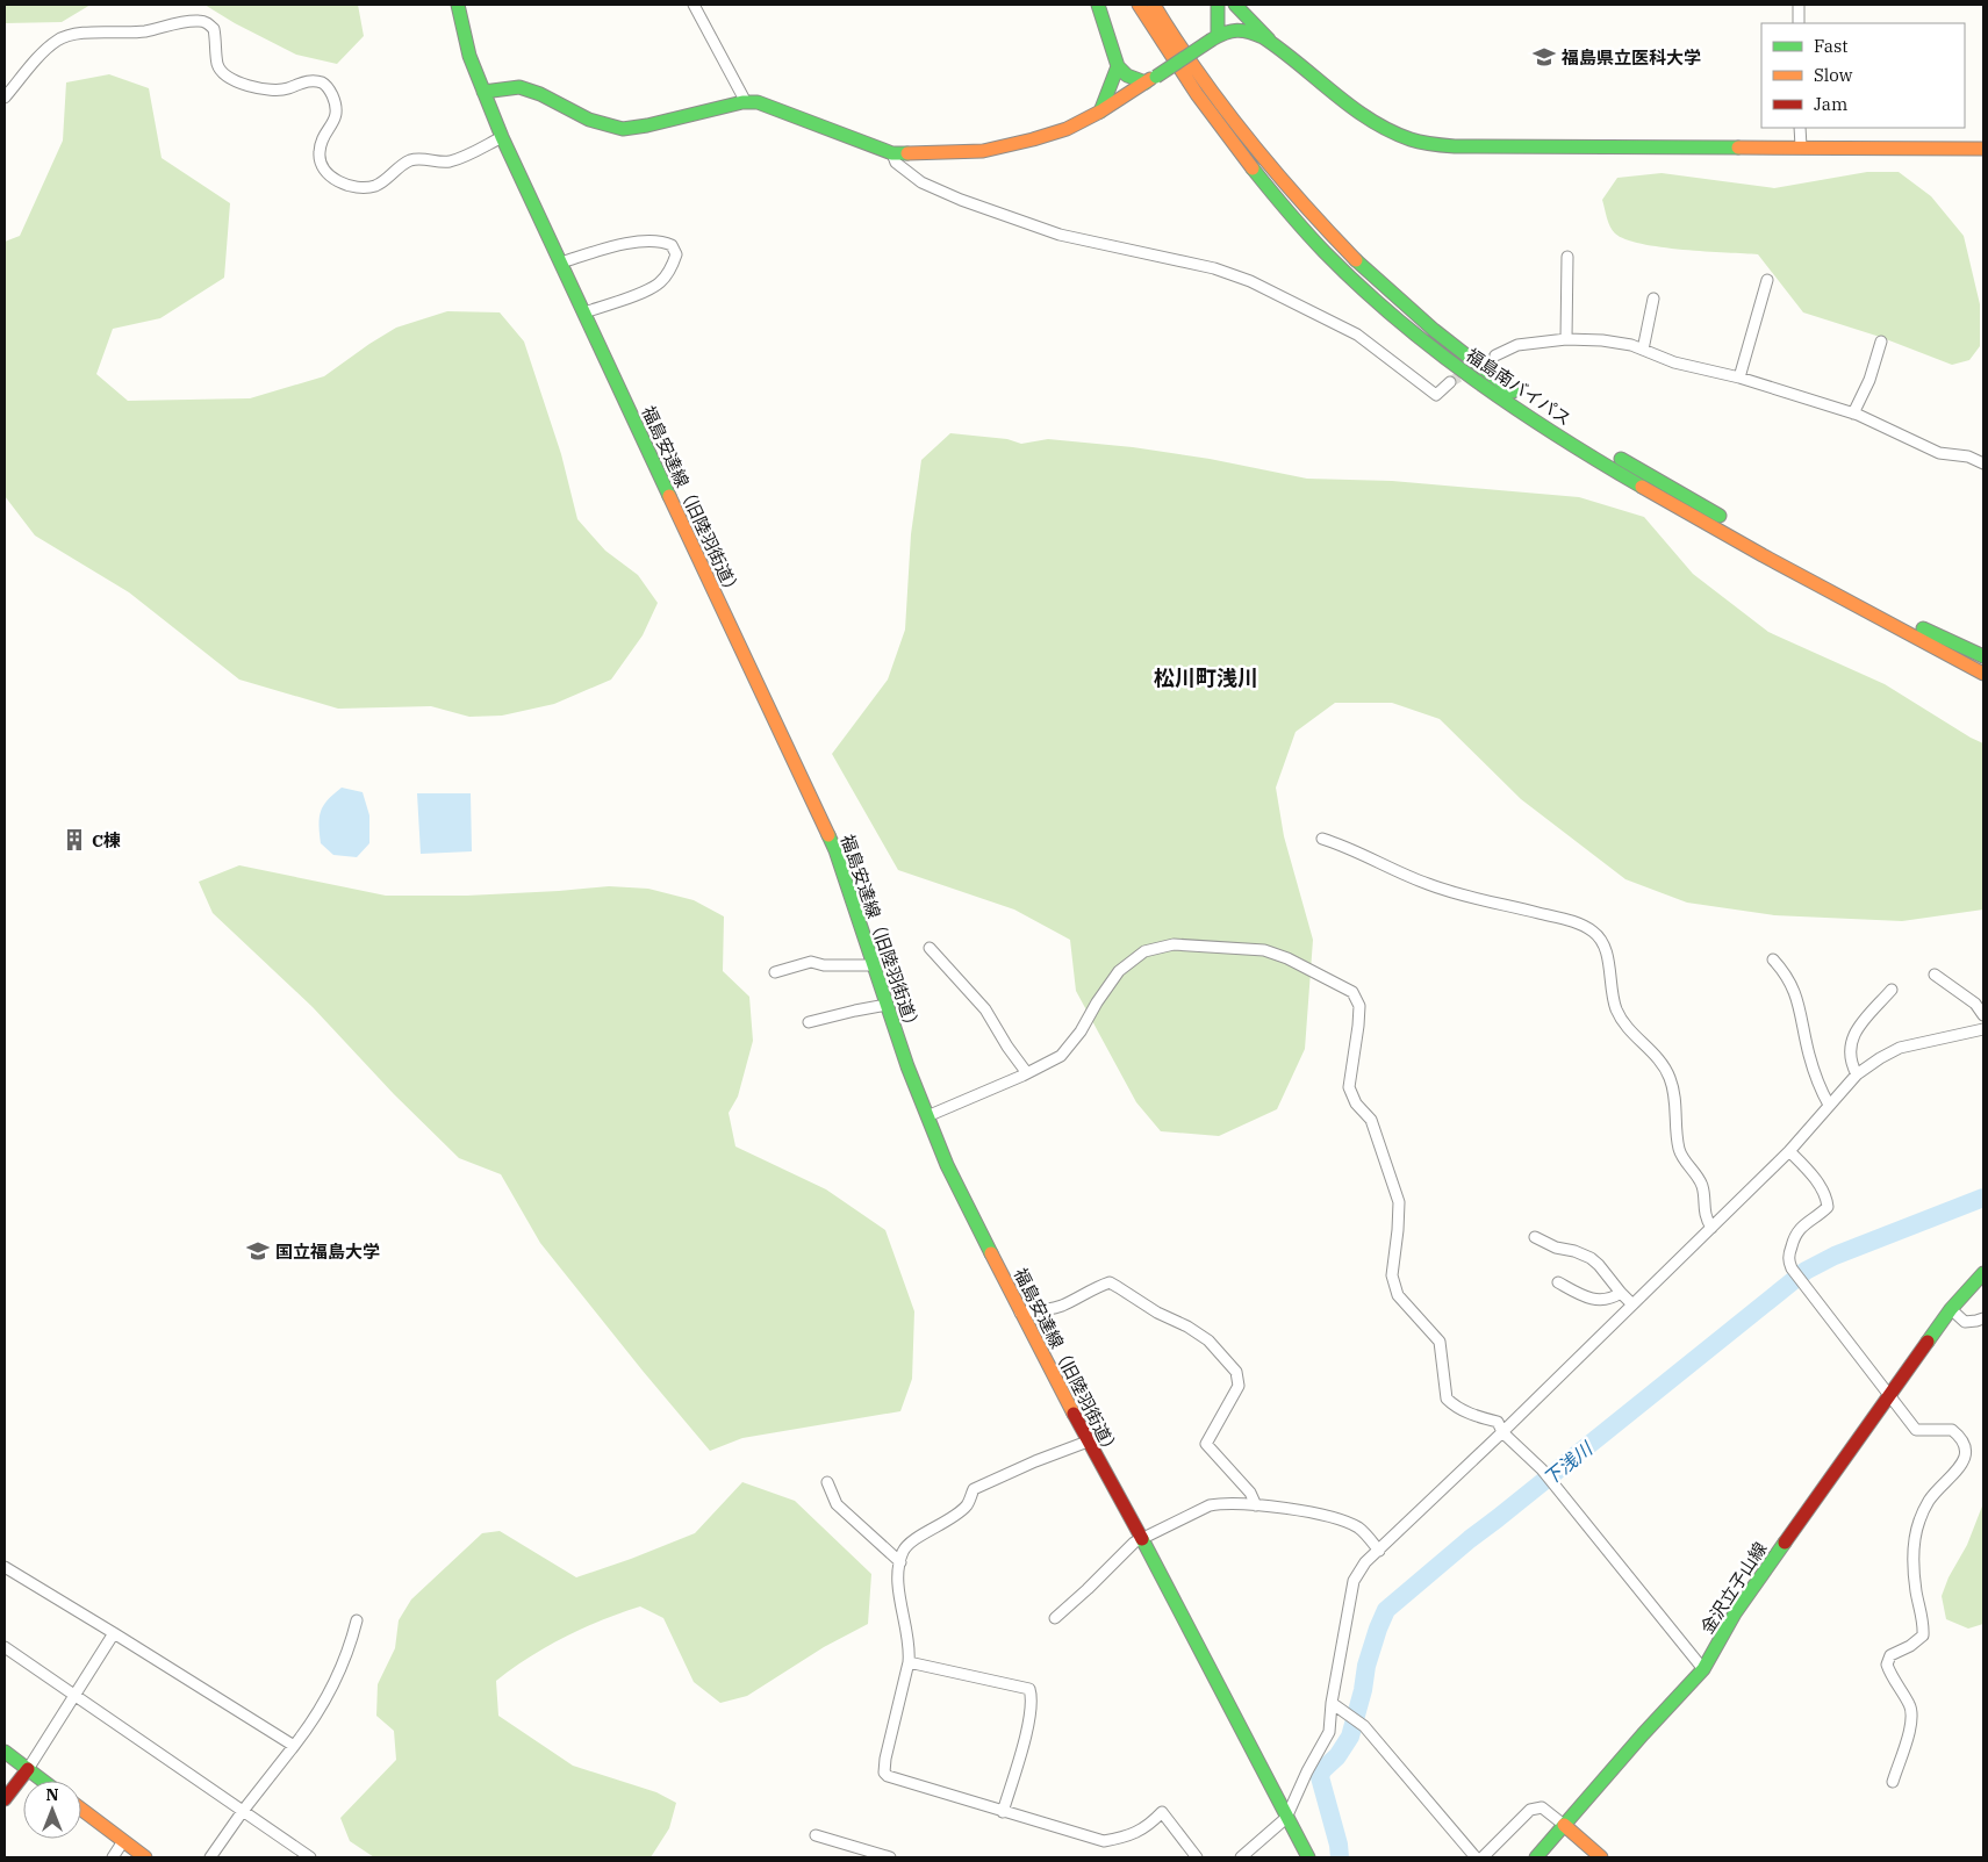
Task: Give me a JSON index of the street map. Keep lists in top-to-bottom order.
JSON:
{
  "streets": {
    "main road": ["福島南バイパス", "福島安達線（旧陸羽街道）", "金沢立子山線"]
  },
  "districts": ["松川町浅川"],
  "water": ["下浅川"],
  "places": {
    "school or university": ["福島県立医科大学", "国立福島大学"],
    "building": ["C棟"]
  },
  "legend": ["Fast", "Slow", "Jam"],
  "north": "top"
}
